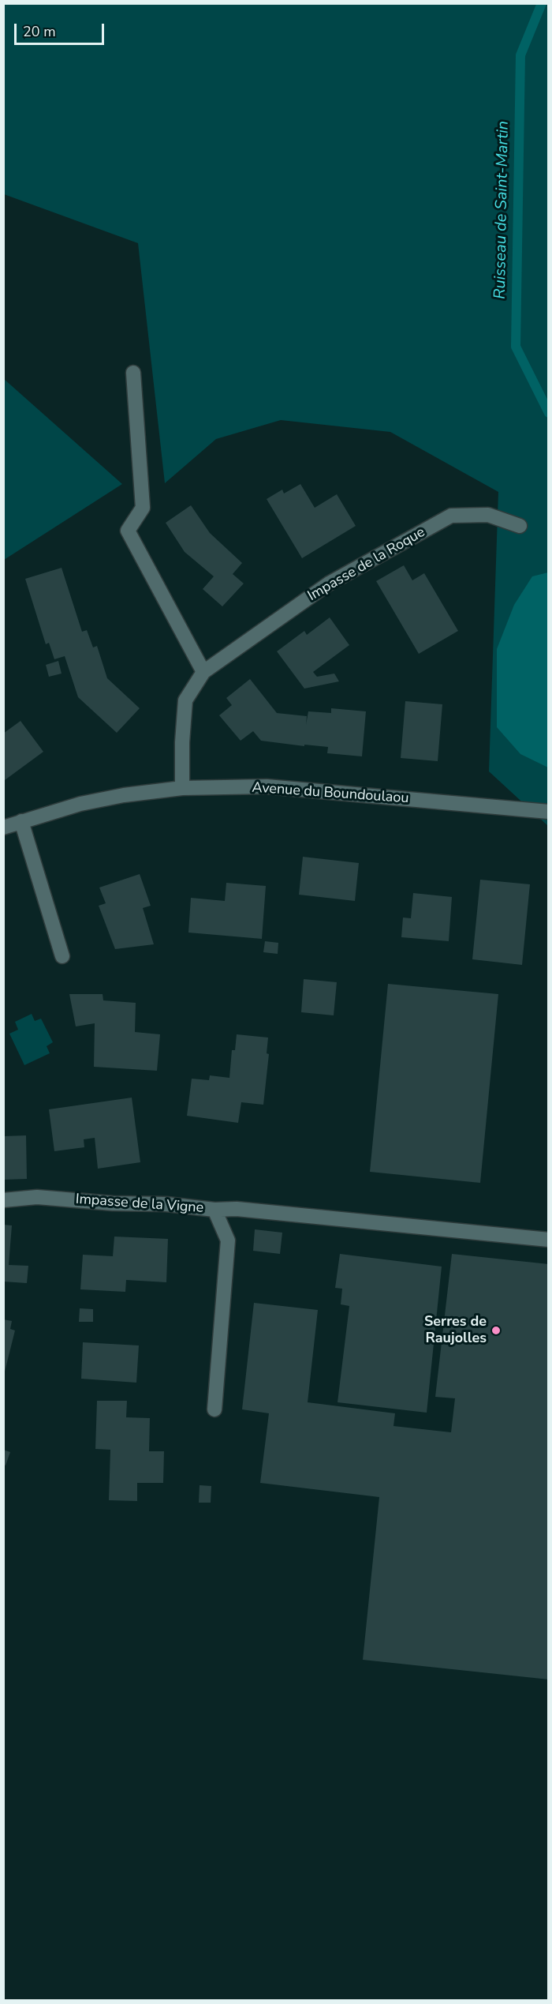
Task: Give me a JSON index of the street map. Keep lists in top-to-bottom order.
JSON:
{
  "streets": {
    "street": ["Impasse de la Roque", "Avenue du Boundoulaou", "Impasse de la Vigne"]
  },
  "crossings": [
    ["Impasse de la Roque", "Avenue du Boundoulaou"]
  ],
  "water": ["Ruisseau de Saint-Martin"],
  "places": ["Serres de Raujolles"],
  "scale_bar": "20 m"
}
